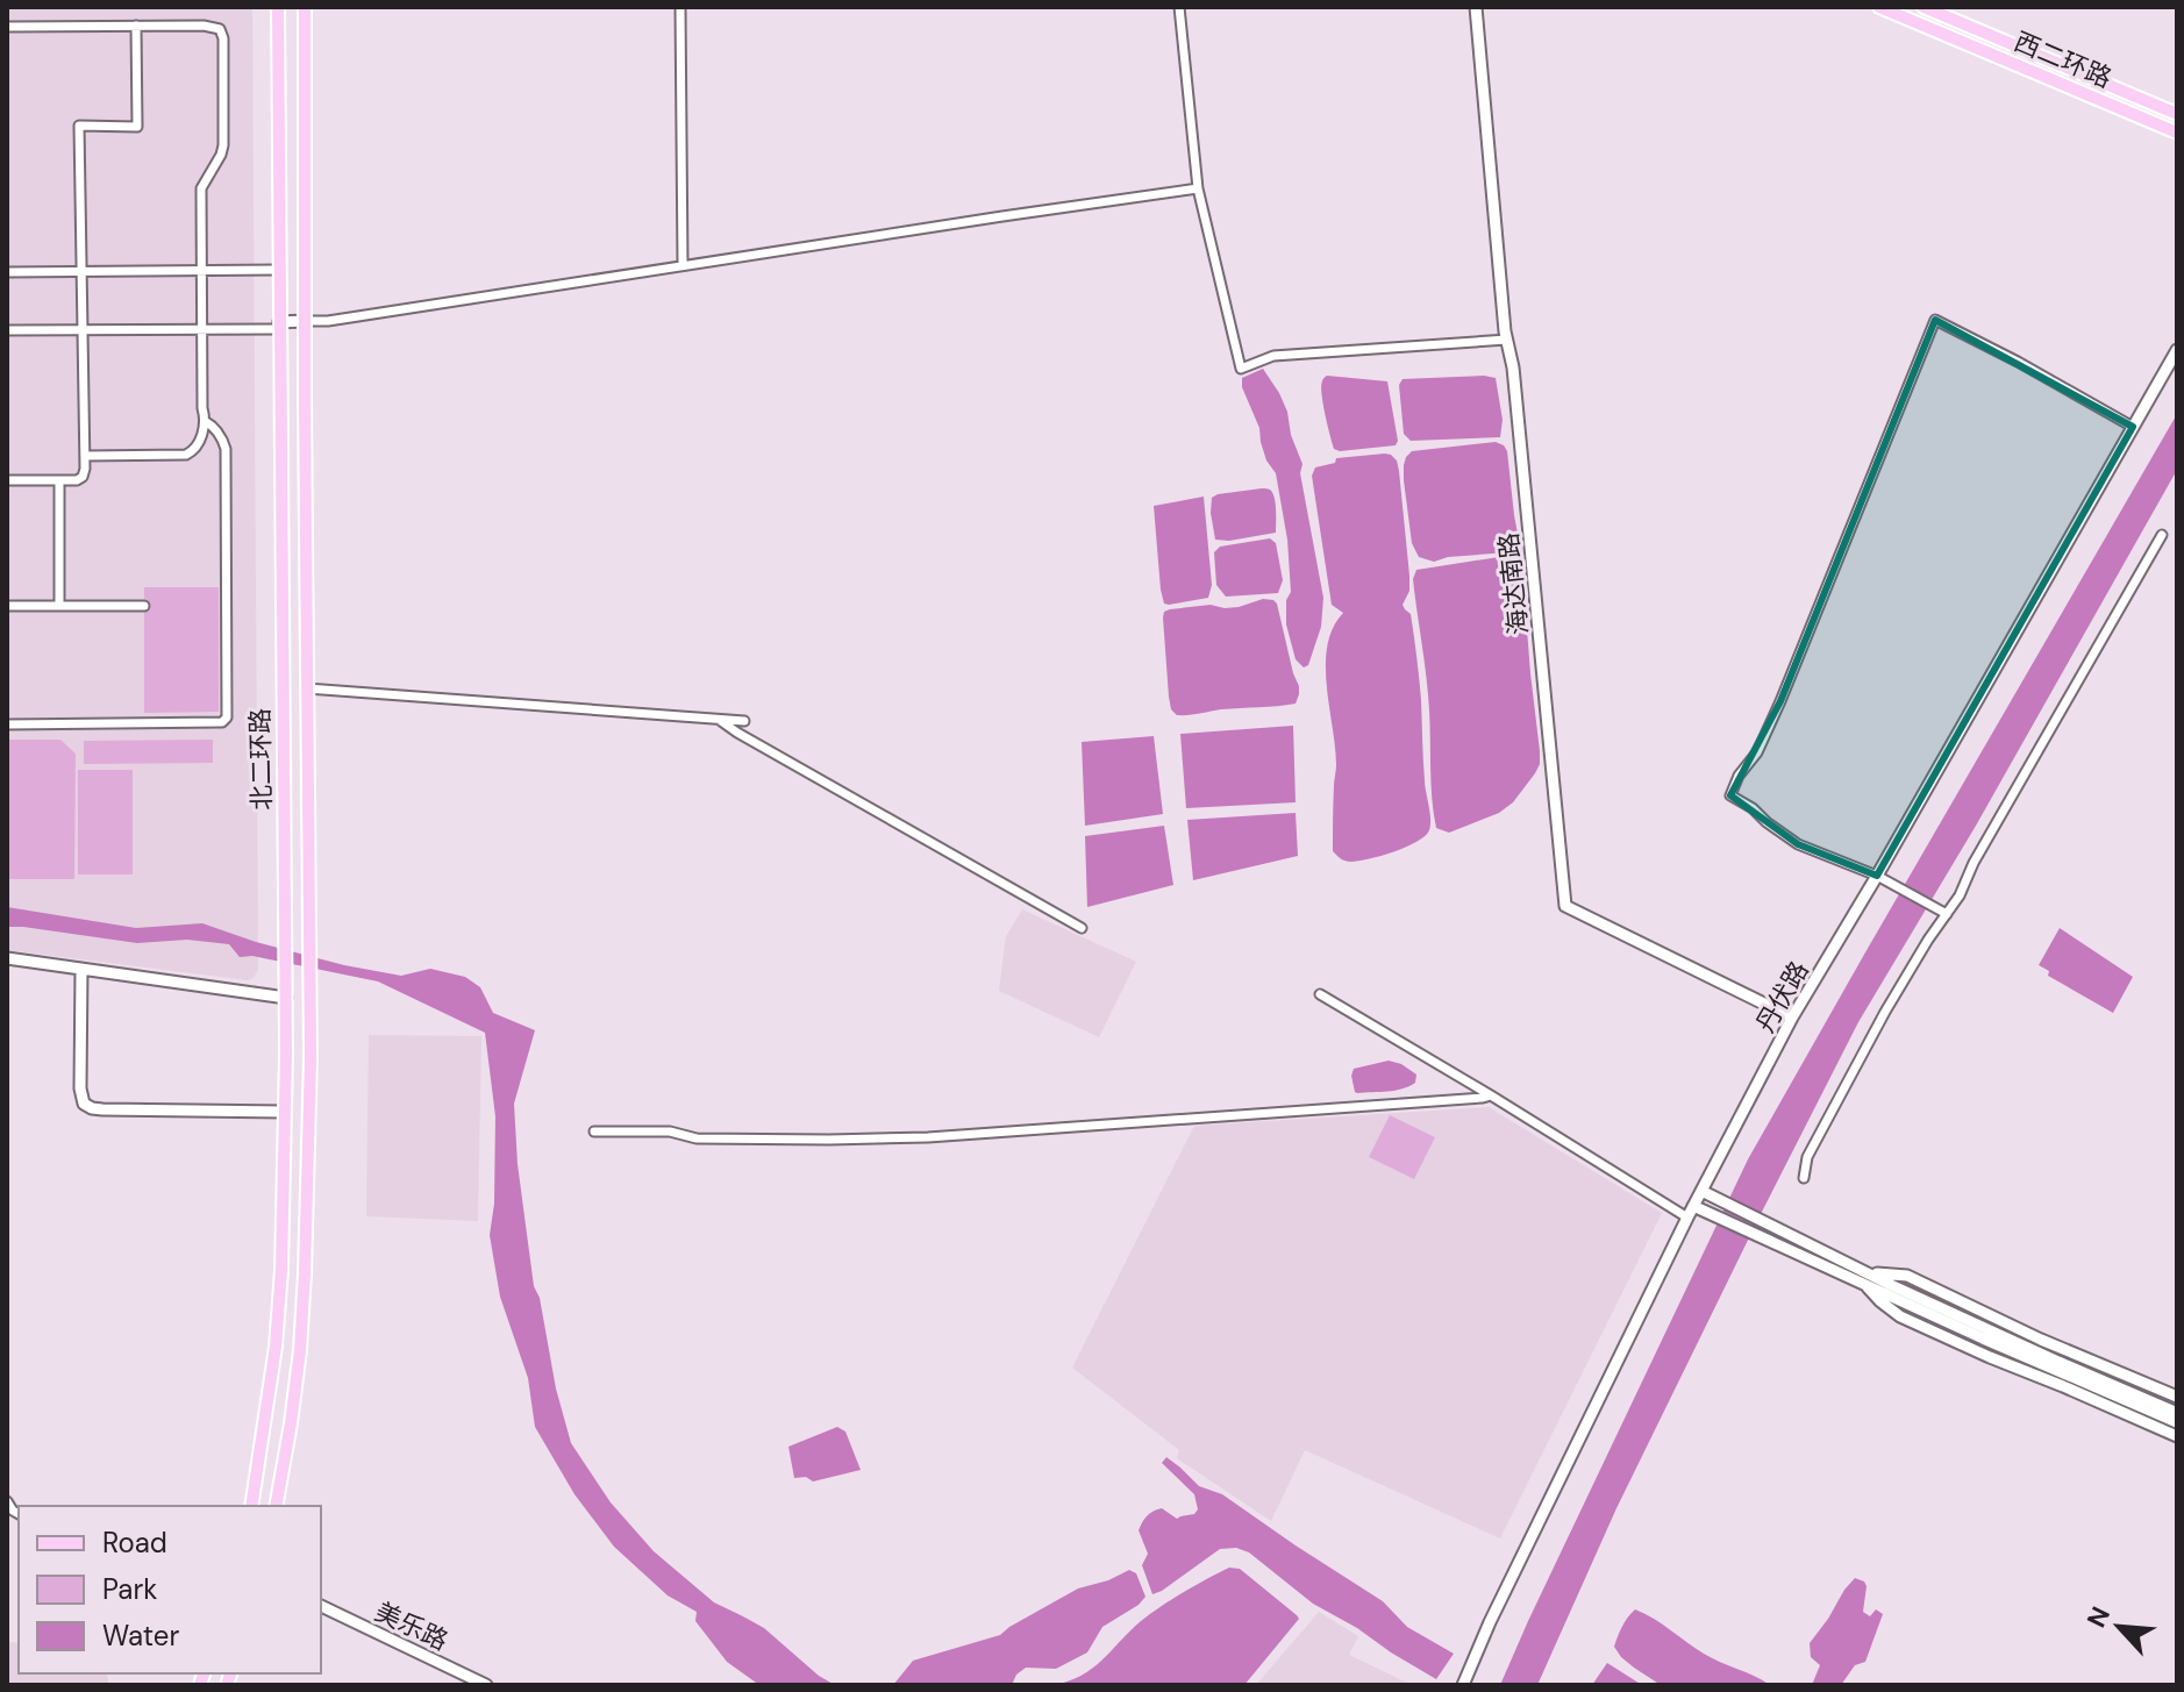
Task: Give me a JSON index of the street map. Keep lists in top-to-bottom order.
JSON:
{
  "streets": {
    "main road": [
      "西二环路",
      "海达南路",
      "北二环路",
      "丹伏路",
      "美乐路"
    ]
  },
  "crossings": [
    ["海达南路", "丹伏路"]
  ],
  "legend": ["Road", "Park", "Water"],
  "north": "top left"
}
